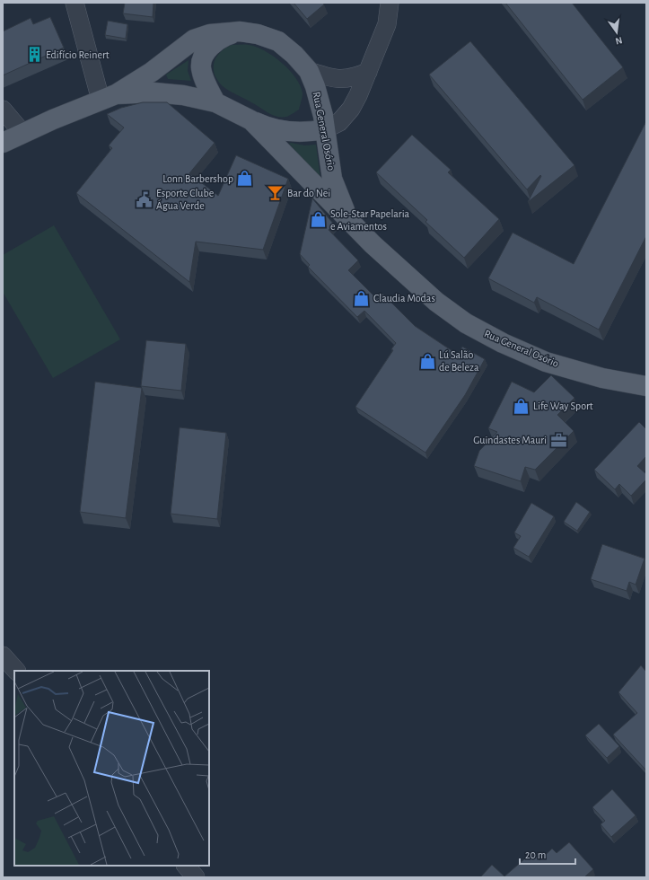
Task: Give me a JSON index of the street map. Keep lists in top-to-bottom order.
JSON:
{
  "streets": {
    "main road": ["Rua General Osório"]
  },
  "places": {
    "building": ["Edifício Reinert"],
    "shop": [
      "Lonn Barbershop",
      "Sole-Star Papelaria e Aviamentos",
      "Claudia Modas",
      "Lú Salão de Beleza",
      "Life Way Sport"
    ],
    "bar": ["Bar do Nei"],
    "public building": ["Esporte Clube Água Verde"],
    "office": ["Guindastes Mauri"]
  },
  "scale_bar": "20 m",
  "north": "bottom"
}
